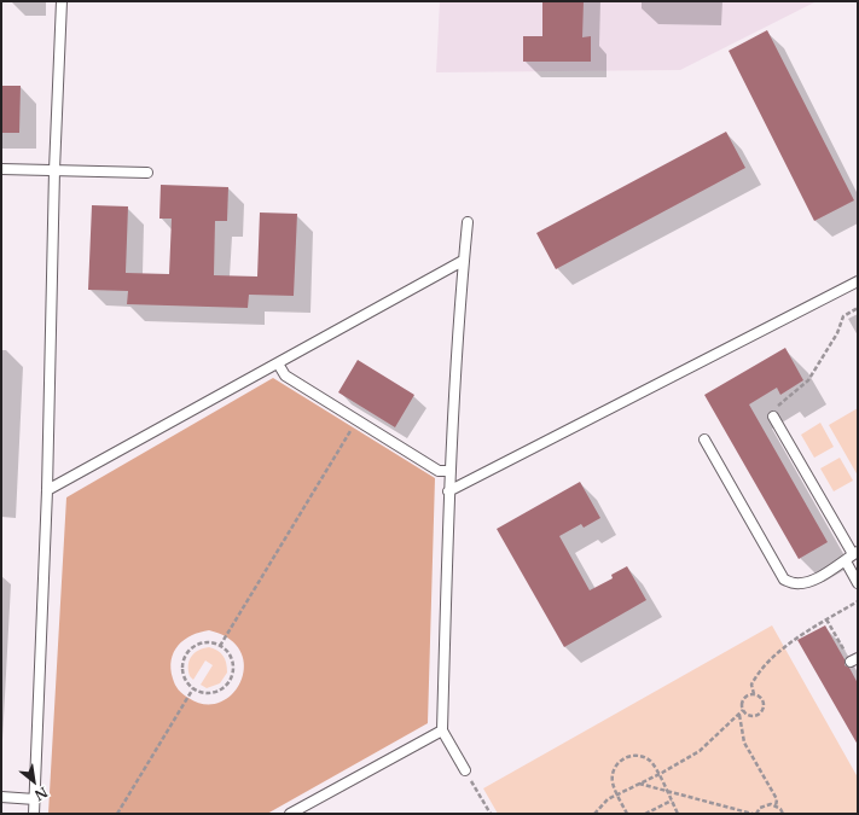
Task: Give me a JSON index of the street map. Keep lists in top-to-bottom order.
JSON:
{
  "north": "bottom right"
}
